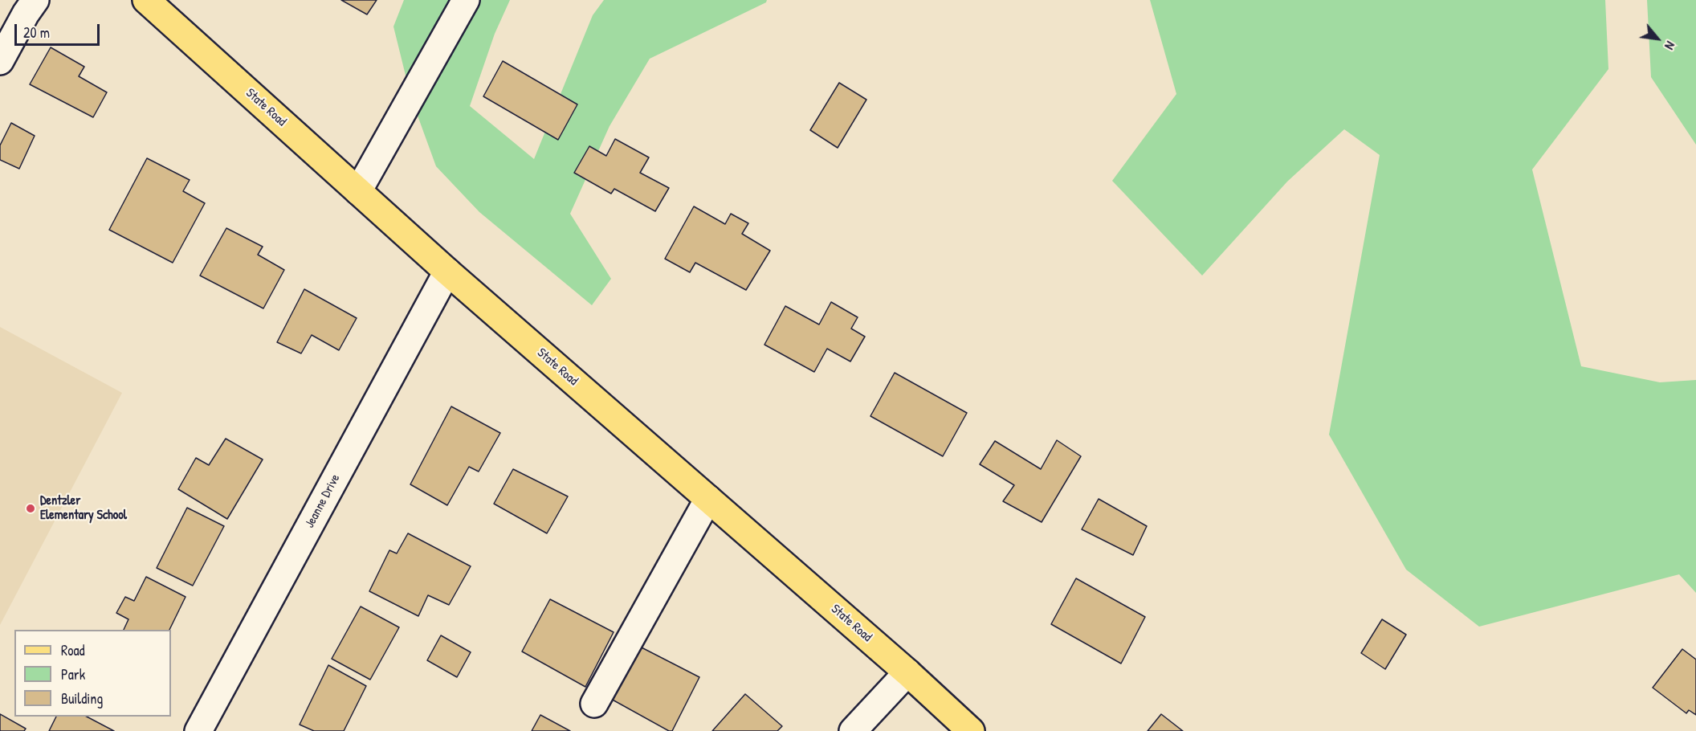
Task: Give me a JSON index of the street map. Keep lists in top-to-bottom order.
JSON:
{
  "streets": {
    "main road": ["State Road"],
    "street": ["Jeanne Drive"]
  },
  "crossings": [
    ["State Road", "Jeanne Drive"]
  ],
  "places": ["Dentzler Elementary School"],
  "legend": ["Road", "Park", "Building"],
  "scale_bar": "20 m",
  "north": "bottom right"
}
